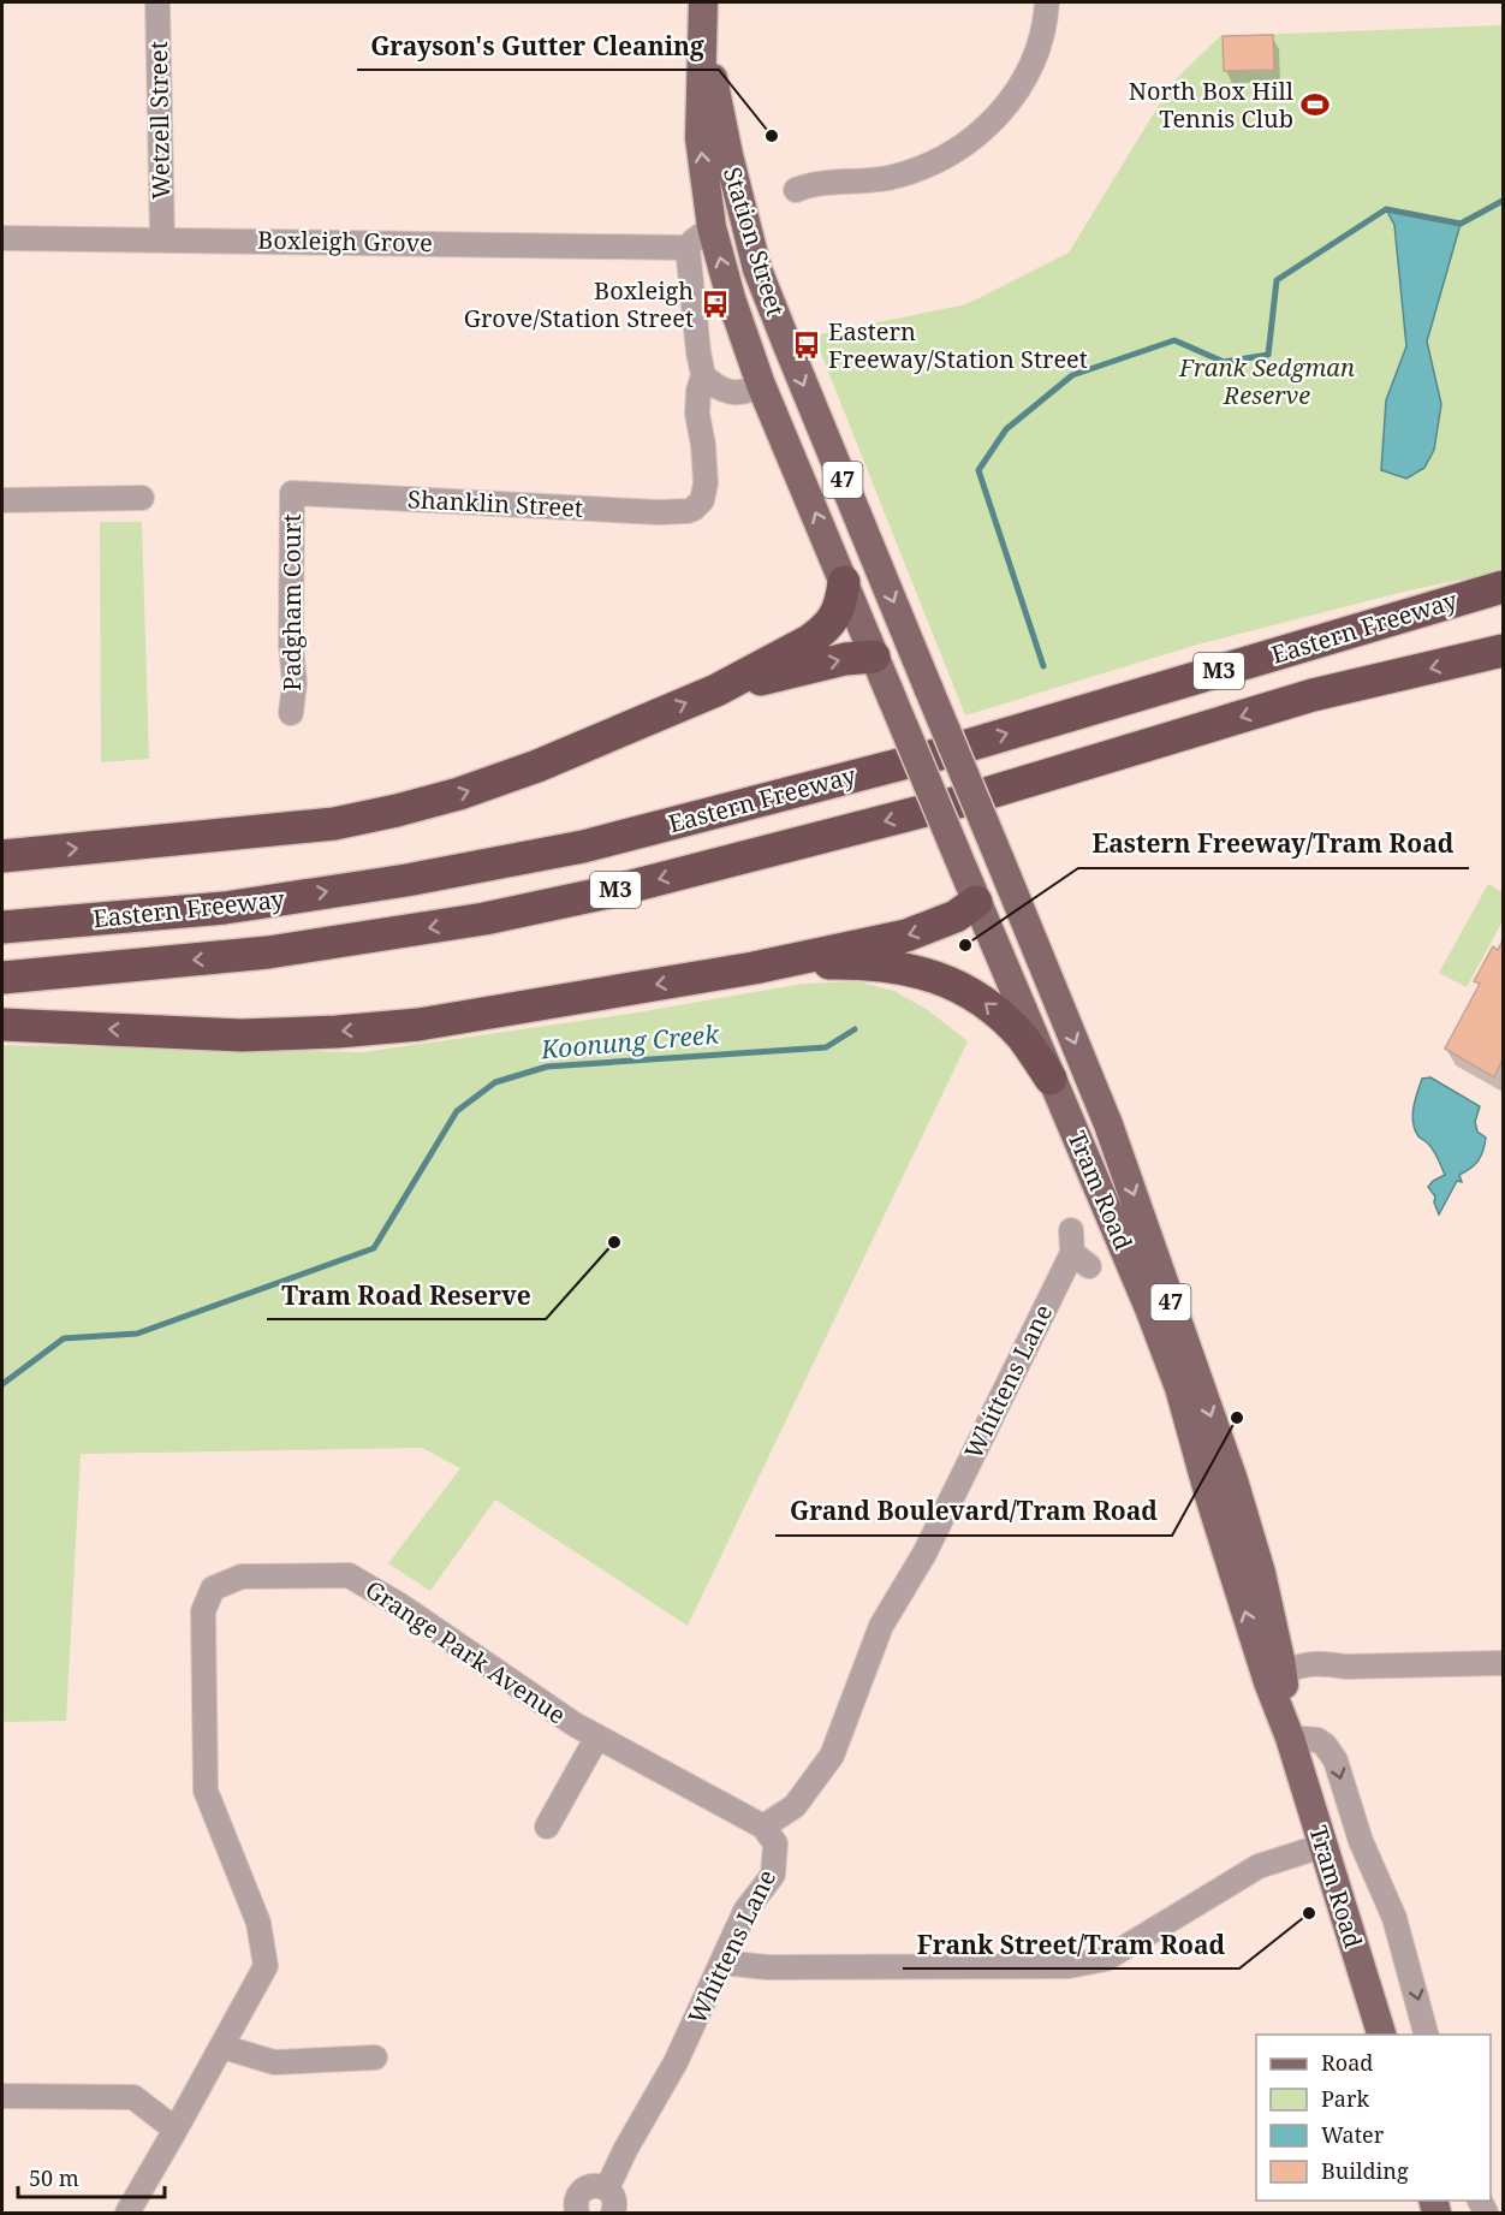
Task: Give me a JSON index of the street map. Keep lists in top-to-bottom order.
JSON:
{
  "streets": {
    "highway": ["Eastern Freeway", "M3"],
    "main road": ["Station Street", "47", "Tram Road"],
    "street": [
      "Wetzell Street",
      "Boxleigh Grove",
      "Shanklin Street",
      "Padgham Court",
      "Whittens Lane",
      "Grange Park Avenue"
    ]
  },
  "crossings": [
    ["Wetzell Street", "Boxleigh Grove"],
    ["Boxleigh Grove", "Station Street"],
    ["Station Street", "Tram Road"],
    ["Shanklin Street", "Padgham Court"],
    ["Whittens Lane", "Grange Park Avenue"]
  ],
  "water": ["Koonung Creek"],
  "parks": ["Frank Sedgman Reserve"],
  "places": {
    "sports": ["North Box Hill Tennis Club"],
    "other": [
      "Grayson's Gutter Cleaning",
      "Eastern Freeway/Tram Road",
      "Tram Road Reserve",
      "Grand Boulevard/Tram Road",
      "Frank Street/Tram Road"
    ],
    "bus stop": ["Boxleigh Grove/Station Street", "Eastern Freeway/Station Street"]
  },
  "legend": [
    "Road",
    "Park",
    "Water",
    "Building"
  ],
  "scale_bar": "50 m"
}
